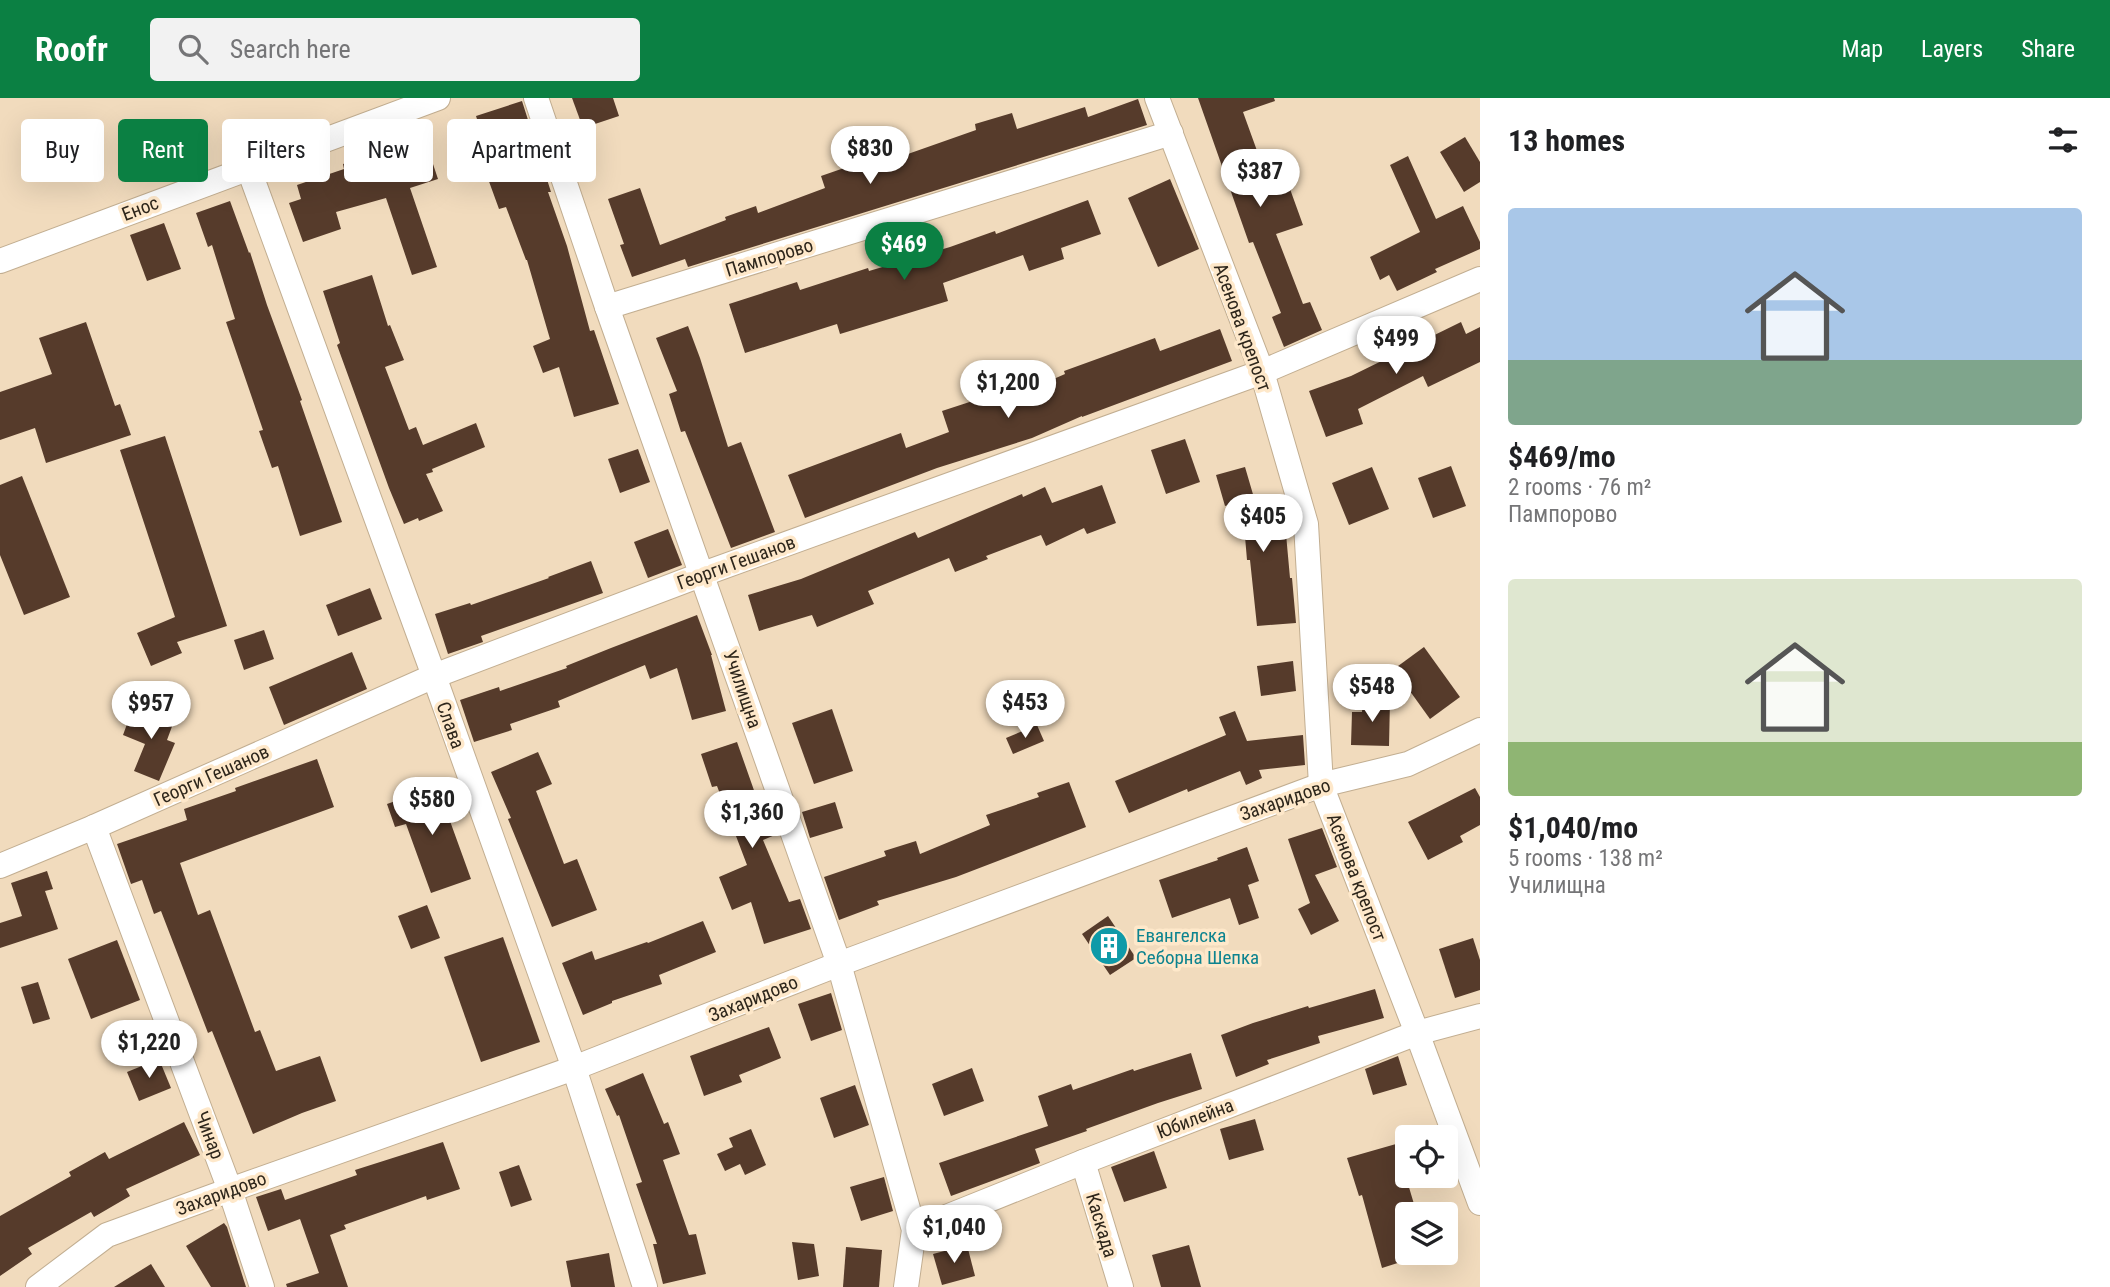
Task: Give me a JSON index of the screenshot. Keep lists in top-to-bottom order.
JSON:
{
  "streets": {
    "street": [
      "Енос",
      "Пампорово",
      "Асенова крепост",
      "Георги Гешанов",
      "Училищна",
      "Слава",
      "Захаридово",
      "Юбилейна",
      "Чинар",
      "Каскада"
    ]
  },
  "crossings": [
    ["Пампорово", "Асенова крепост"],
    ["Пампорово", "Училищна"],
    ["Асенова крепост", "Георги Гешанов"],
    ["Асенова крепост", "Захаридово"],
    ["Асенова крепост", "Юбилейна"],
    ["Георги Гешанов", "Училищна"],
    ["Георги Гешанов", "Слава"],
    ["Георги Гешанов", "Чинар"],
    ["Училищна", "Захаридово"],
    ["Училищна", "Юбилейна"],
    ["Слава", "Захаридово"],
    ["Захаридово", "Чинар"],
    ["Юбилейна", "Каскада"]
  ],
  "places": {
    "building": ["Евангелска Себорна Шепка"]
  },
  "page": {
    "header": "Roofr",
    "search": "Search here",
    "nav": ["Map", "Layers", "Share"],
    "heading": "13 homes",
    "chip": [
      "Buy",
      "Rent",
      "Filters",
      "New",
      "Apartment"
    ],
    "price": [
      "$830",
      "$387",
      "$469",
      "$499",
      "$1,200",
      "$405",
      "$548",
      "$453",
      "$957",
      "$580",
      "$1,360",
      "$1,220",
      "$1,040"
    ],
    "list": [
      {
        "name": "$469/mo",
        "note": "2 rooms · 76 m² · Пампорово"
      },
      {
        "name": "$1,040/mo",
        "note": "5 rooms · 138 m² · Училищна"
      }
    ]
  }
}
